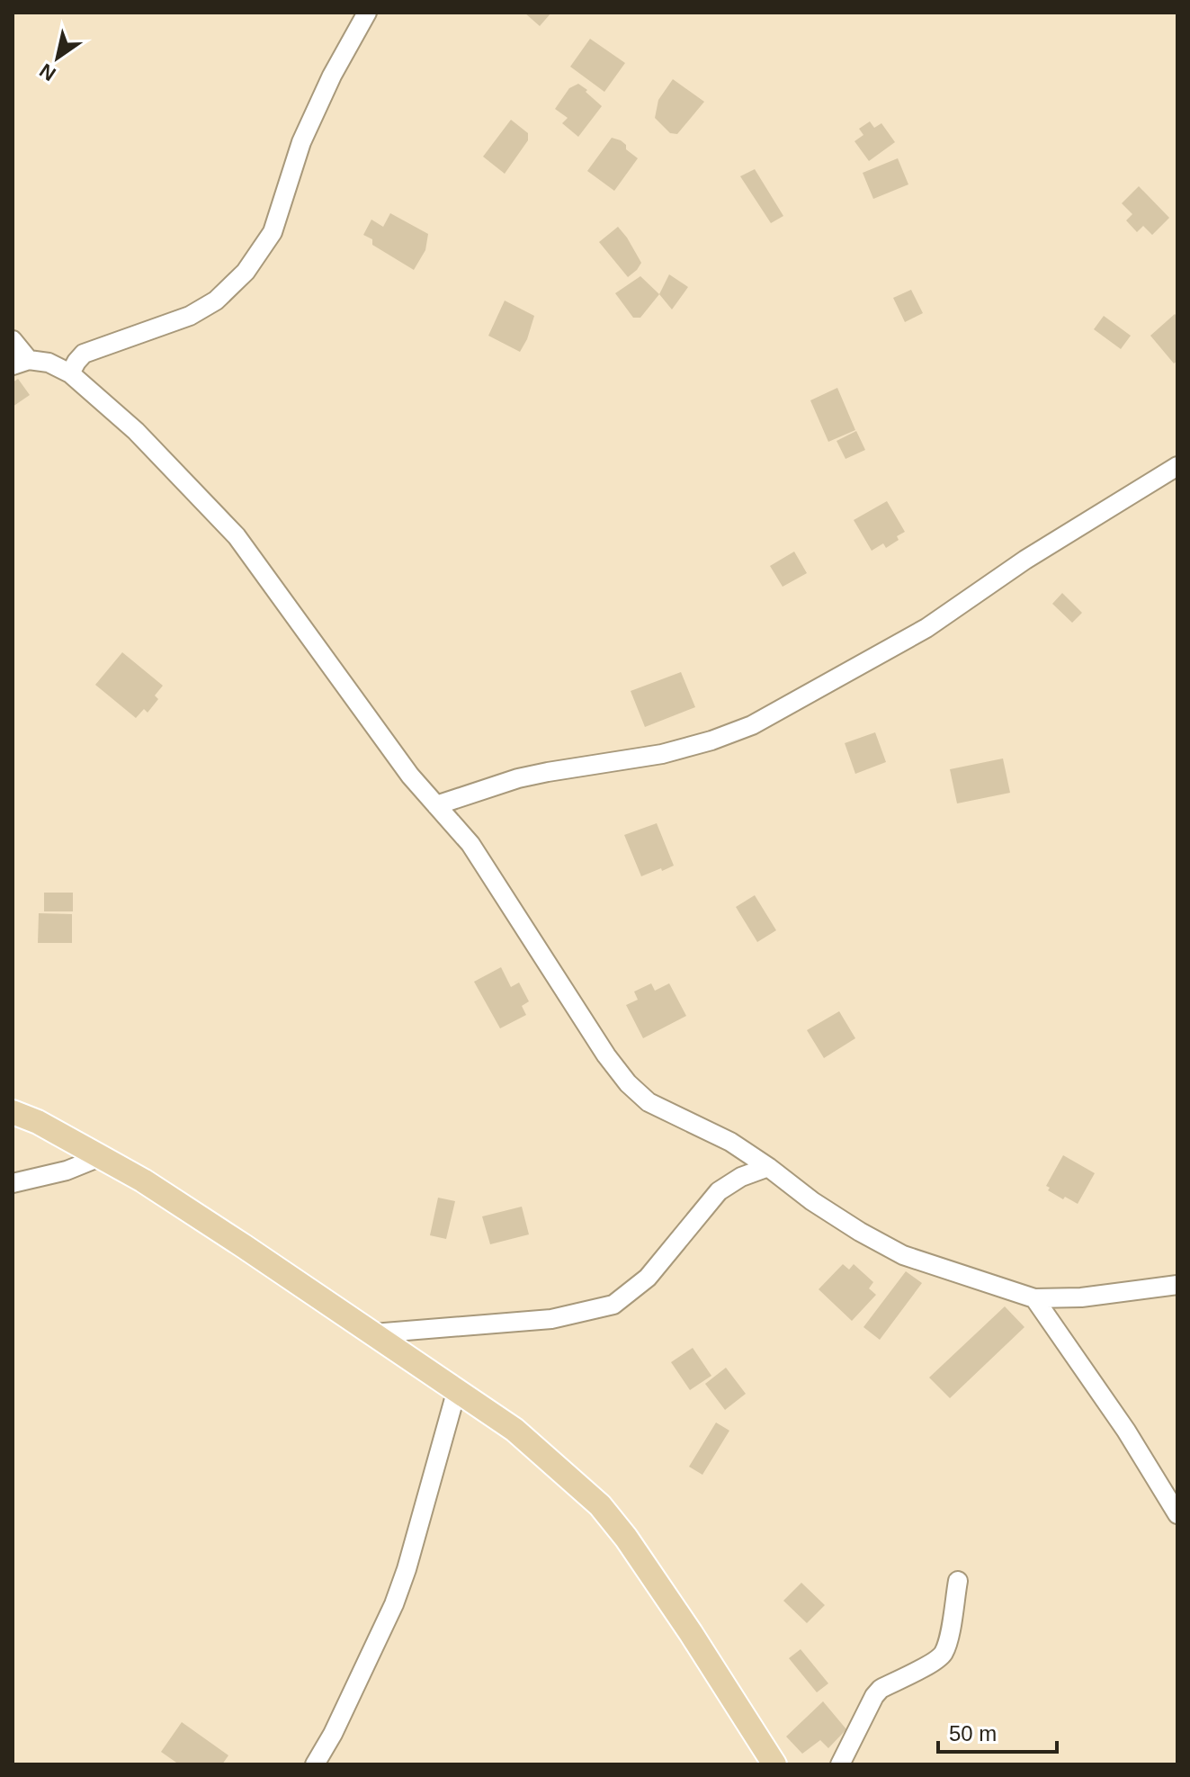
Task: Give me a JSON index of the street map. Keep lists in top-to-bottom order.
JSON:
{
  "scale_bar": "50 m",
  "north": "bottom left"
}
